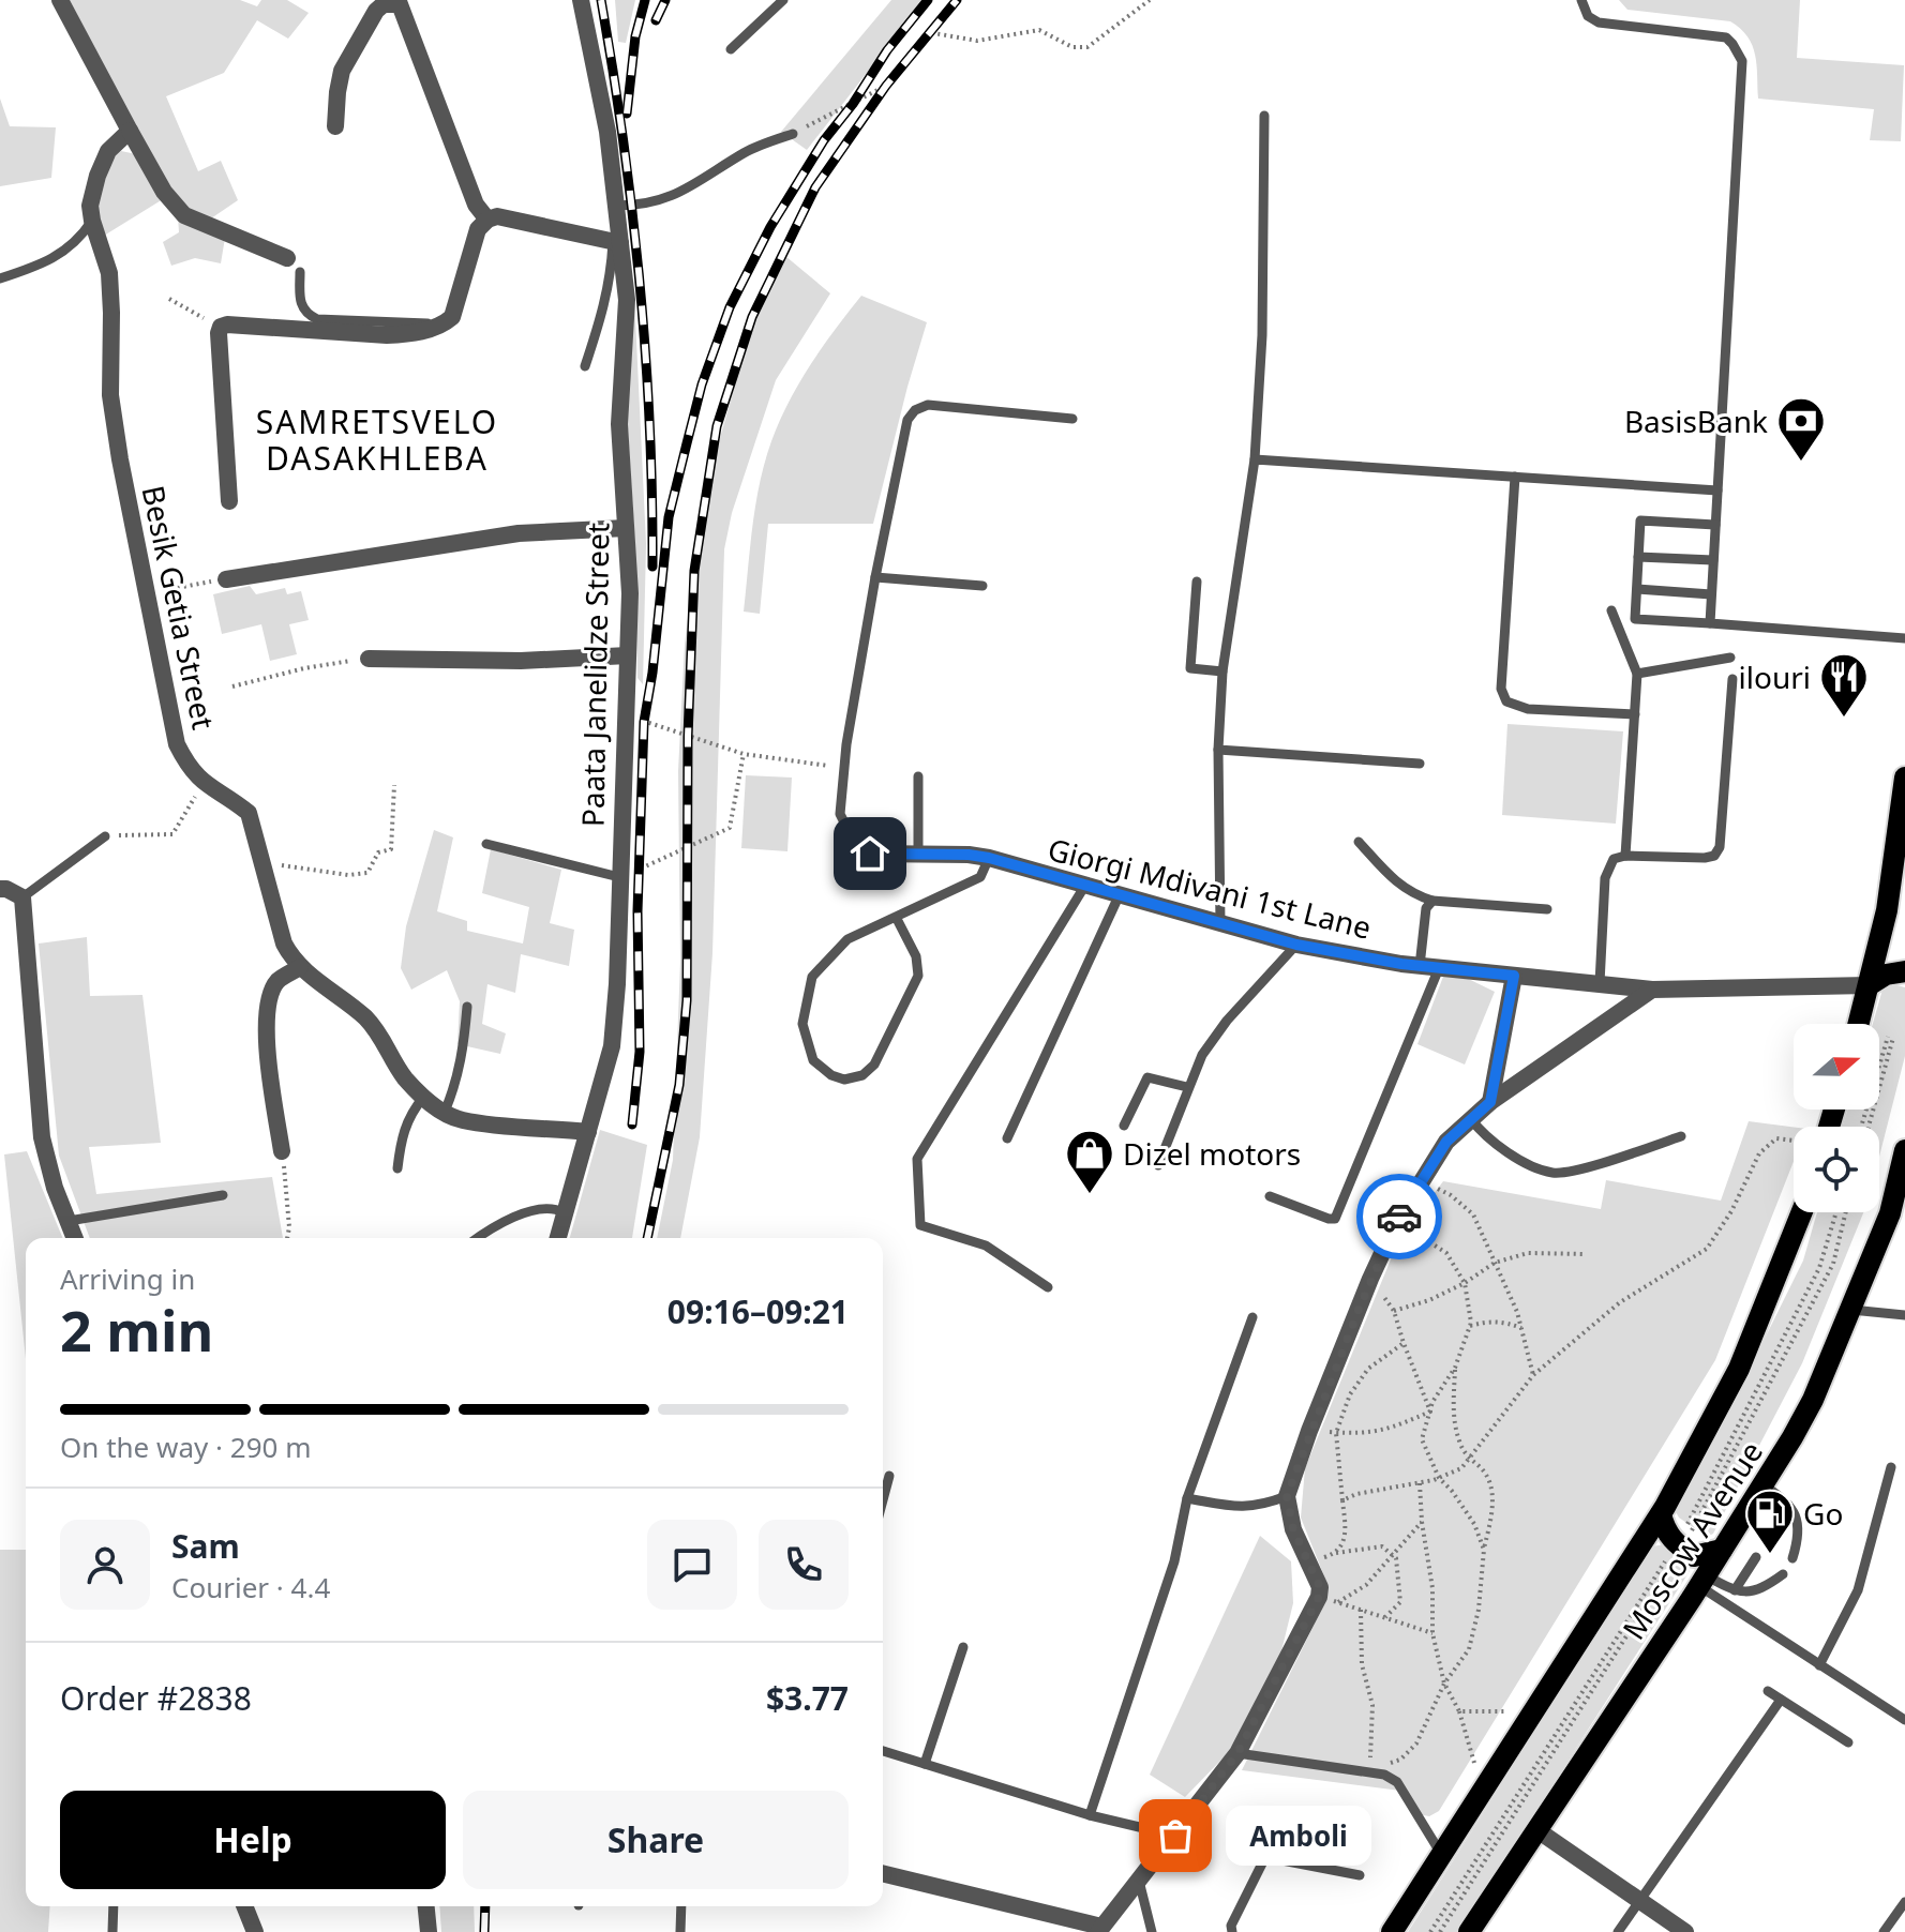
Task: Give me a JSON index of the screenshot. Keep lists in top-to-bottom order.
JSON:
{
  "streets": {
    "main road": ["Moscow Avenue"],
    "street": ["Besik Getia Street", "Paata Janelidze Street", "Giorgi Mdivani 1st Lane"]
  },
  "crossings": [
    ["Besik Getia Street", "Paata Janelidze Street"]
  ],
  "districts": ["SAMRETSVELO DASAKHLEBA"],
  "places": {
    "bank": ["BasisBank"],
    "restaurant": ["ilouri"],
    "shop": ["Dizel motors"],
    "fuel station": ["Go"],
    "other": ["Amboli"]
  },
  "north": "right",
  "page": {
    "heading": ["2 min", "Arriving in", "09:16–09:21"],
    "panel": [
      "Sam",
      "Courier · 4.4",
      "Order #2838",
      "$3.77"
    ],
    "bar": "On the way · 290 m",
    "buttons": ["Help", "Share"],
    "bubble": "Amboli"
  }
}
